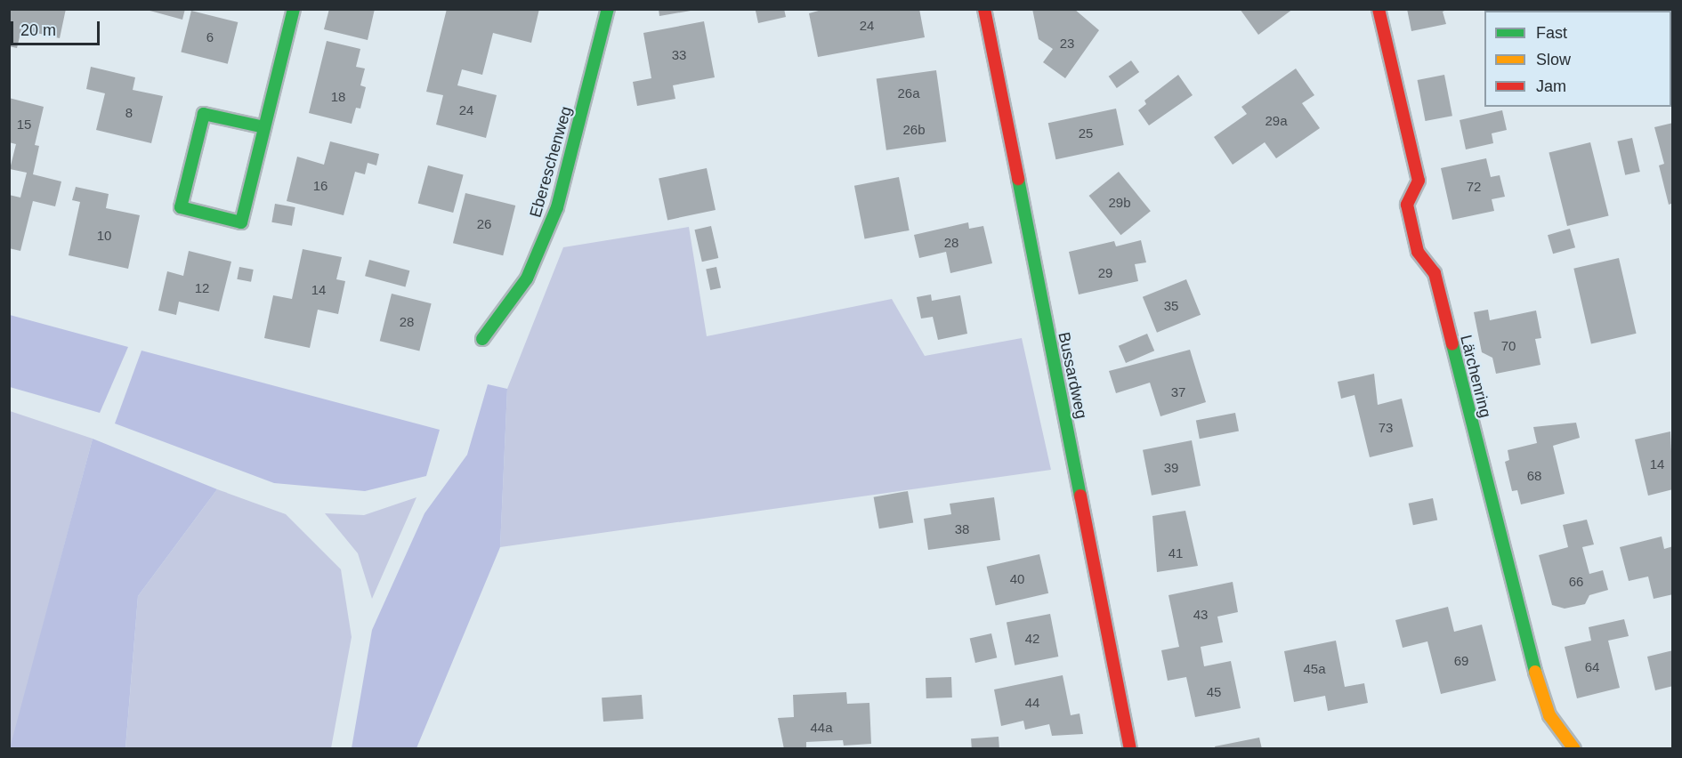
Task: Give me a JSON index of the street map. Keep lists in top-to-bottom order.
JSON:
{
  "streets": {
    "street": ["Ebereschenweg", "Bussardweg", "Lärchenring"]
  },
  "house_numbers": [
    "24",
    "6",
    "23",
    "33",
    "26a",
    "18",
    "24",
    "8",
    "29a",
    "15",
    "26b",
    "25",
    "16",
    "72",
    "29b",
    "26",
    "10",
    "28",
    "29",
    "12",
    "14",
    "35",
    "28",
    "70",
    "37",
    "73",
    "14",
    "39",
    "68",
    "38",
    "41",
    "40",
    "66",
    "43",
    "42",
    "69",
    "64",
    "45a",
    "45",
    "44",
    "44a"
  ],
  "legend": ["Fast", "Slow", "Jam"],
  "scale_bar": "20 m"
}
